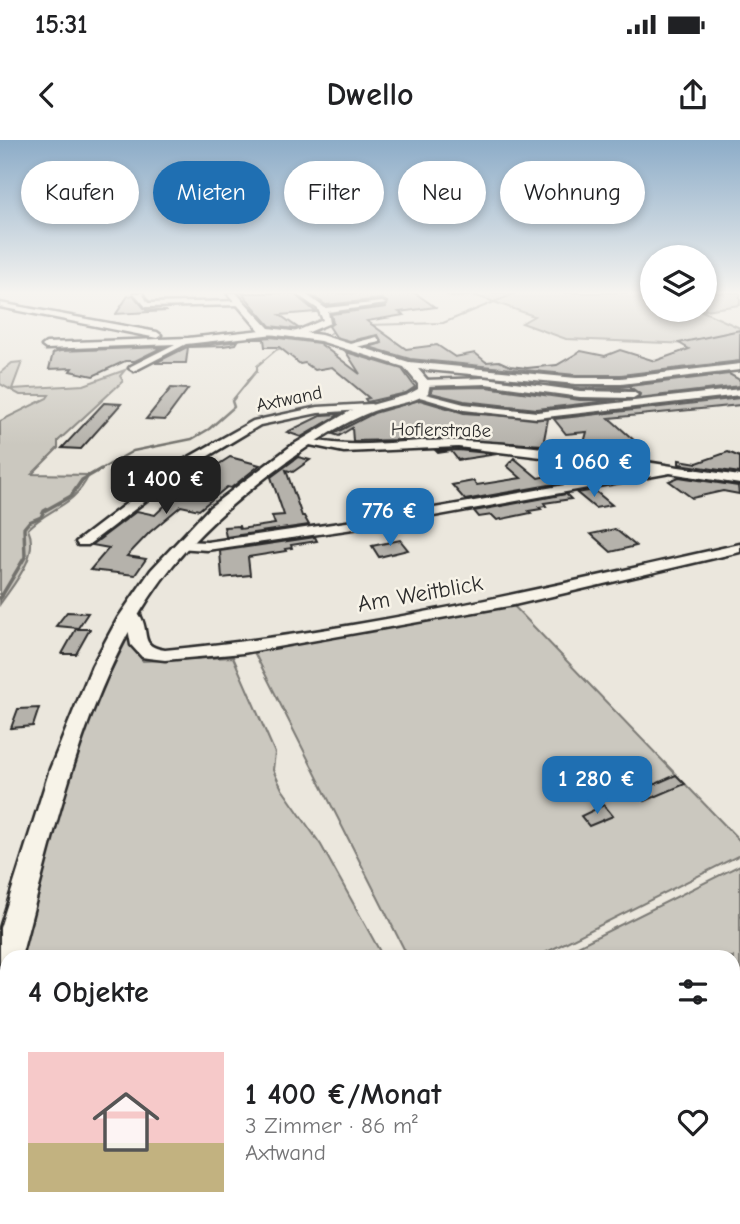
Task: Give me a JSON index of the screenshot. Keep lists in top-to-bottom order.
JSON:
{
  "streets": {
    "street": ["Axtwand", "Hoflerstraße", "Am Weitblick"]
  },
  "page": {
    "status": "15:31",
    "header": "Dwello",
    "chip": [
      "Kaufen",
      "Mieten",
      "Filter",
      "Neu",
      "Wohnung"
    ],
    "price": [
      "1 060 €",
      "1 400 €",
      "776 €",
      "1 280 €"
    ],
    "heading": "4 Objekte",
    "list": [
      {
        "name": "1 400 €/Monat",
        "note": "3 Zimmer · 86 m² · Axtwand"
      }
    ]
  }
}
